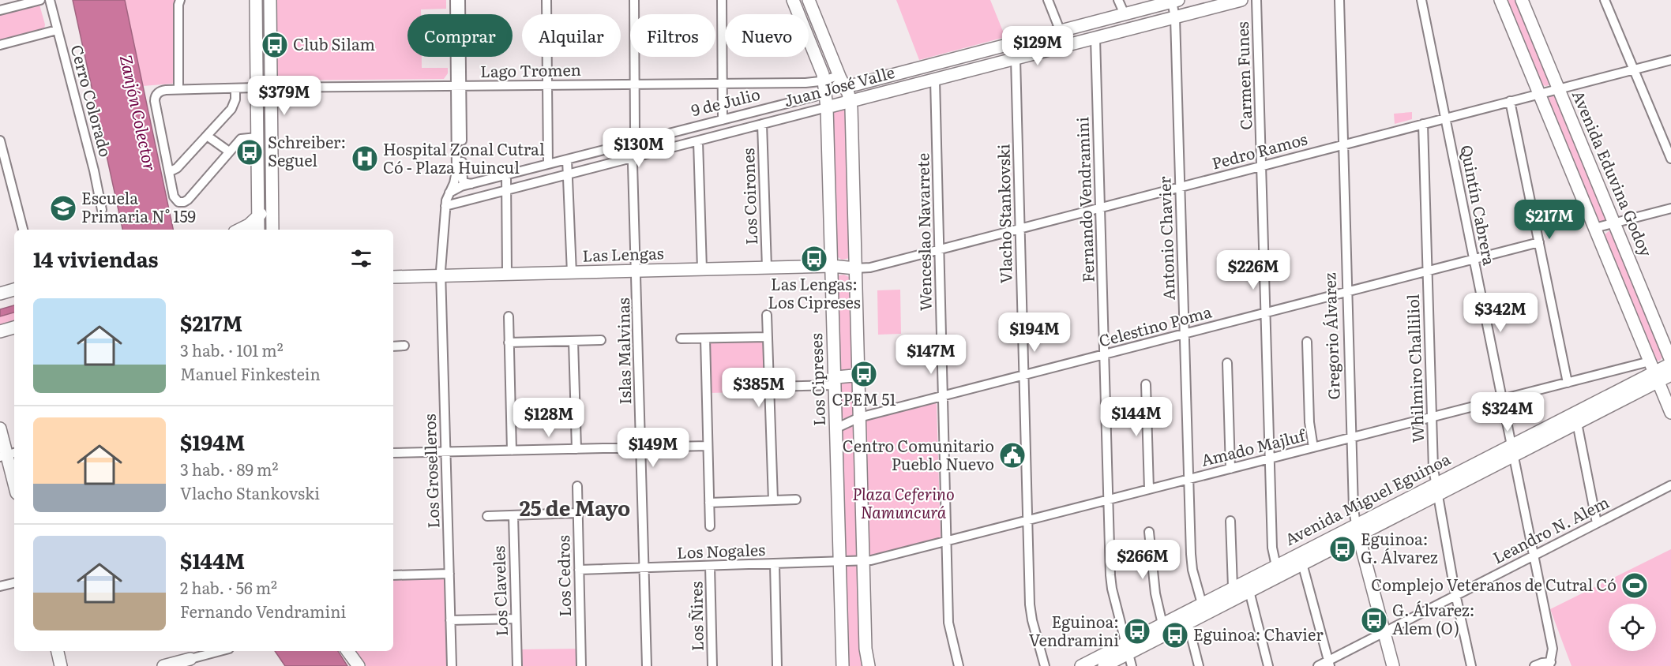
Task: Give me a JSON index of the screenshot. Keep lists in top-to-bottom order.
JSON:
{
  "streets": {
    "main road": [
      "Juan José Valle",
      "9 de Julio",
      "Avenida Eduvina Godoy",
      "Las Lengas",
      "Gregorio Álvarez",
      "Los Cipreses",
      "Avenida Miguel Eguinoa"
    ],
    "street": [
      "Lago Tromen",
      "Carmen Funes",
      "Cerro Colorado",
      "Pedro Ramos",
      "Los Coirones",
      "Fernando Vendramini",
      "Quintín Cabrera",
      "Vlacho Stankovski",
      "Wenceslao Navarrete",
      "Antonio Chavier",
      "Celestino Poma",
      "Islas Malvinas",
      "Whilmiro Challiliol",
      "Amado Majluf",
      "Los Groselleros",
      "Leandro N. Alem",
      "Los Nogales",
      "Los Cedros",
      "Los Claveles",
      "Los Ñires"
    ]
  },
  "crossings": [
    ["Lago Tromen", "9 de Julio"],
    ["Lago Tromen", "Islas Malvinas"],
    ["Lago Tromen", "Los Cipreses"],
    ["Lago Tromen", "Los Groselleros"],
    ["Carmen Funes", "Pedro Ramos"],
    ["Carmen Funes", "Celestino Poma"],
    ["Carmen Funes", "Amado Majluf"],
    ["Carmen Funes", "Avenida Miguel Eguinoa"],
    ["Juan José Valle", "9 de Julio"],
    ["Juan José Valle", "Los Coirones"],
    ["Juan José Valle", "Fernando Vendramini"],
    ["Juan José Valle", "Vlacho Stankovski"],
    ["Juan José Valle", "Wenceslao Navarrete"],
    ["Juan José Valle", "Antonio Chavier"],
    ["Juan José Valle", "Islas Malvinas"],
    ["Juan José Valle", "Los Cipreses"],
    ["Juan José Valle", "Los Groselleros"],
    ["9 de Julio", "Vlacho Stankovski"],
    ["9 de Julio", "Antonio Chavier"],
    ["9 de Julio", "Islas Malvinas"],
    ["9 de Julio", "Los Cipreses"],
    ["9 de Julio", "Los Groselleros"],
    ["Pedro Ramos", "Avenida Eduvina Godoy"],
    ["Pedro Ramos", "Fernando Vendramini"],
    ["Pedro Ramos", "Quintín Cabrera"],
    ["Pedro Ramos", "Vlacho Stankovski"],
    ["Pedro Ramos", "Wenceslao Navarrete"],
    ["Pedro Ramos", "Antonio Chavier"],
    ["Pedro Ramos", "Las Lengas"],
    ["Pedro Ramos", "Gregorio Álvarez"],
    ["Pedro Ramos", "Whilmiro Challiliol"],
    ["Avenida Eduvina Godoy", "Avenida Miguel Eguinoa"],
    ["Los Coirones", "Las Lengas"],
    ["Fernando Vendramini", "Celestino Poma"],
    ["Fernando Vendramini", "Amado Majluf"],
    ["Fernando Vendramini", "Avenida Miguel Eguinoa"],
    ["Quintín Cabrera", "Celestino Poma"],
    ["Quintín Cabrera", "Amado Majluf"],
    ["Quintín Cabrera", "Avenida Miguel Eguinoa"],
    ["Quintín Cabrera", "Leandro N. Alem"],
    ["Vlacho Stankovski", "Celestino Poma"],
    ["Vlacho Stankovski", "Amado Majluf"],
    ["Wenceslao Navarrete", "Celestino Poma"],
    ["Wenceslao Navarrete", "Amado Majluf"],
    ["Antonio Chavier", "Celestino Poma"],
    ["Antonio Chavier", "Amado Majluf"],
    ["Antonio Chavier", "Avenida Miguel Eguinoa"],
    ["Las Lengas", "Islas Malvinas"],
    ["Las Lengas", "Los Cipreses"],
    ["Las Lengas", "Los Groselleros"],
    ["Celestino Poma", "Gregorio Álvarez"],
    ["Celestino Poma", "Whilmiro Challiliol"],
    ["Celestino Poma", "Los Cipreses"],
    ["Gregorio Álvarez", "Amado Majluf"],
    ["Gregorio Álvarez", "Avenida Miguel Eguinoa"],
    ["Gregorio Álvarez", "Leandro N. Alem"],
    ["Islas Malvinas", "Los Nogales"],
    ["Whilmiro Challiliol", "Amado Majluf"],
    ["Whilmiro Challiliol", "Avenida Miguel Eguinoa"],
    ["Whilmiro Challiliol", "Leandro N. Alem"],
    ["Los Cipreses", "Los Nogales"],
    ["Amado Majluf", "Avenida Miguel Eguinoa"],
    ["Amado Majluf", "Los Nogales"],
    ["Los Nogales", "Los Cedros"],
    ["Los Nogales", "Los Ñires"]
  ],
  "districts": ["25 de Mayo"],
  "water": ["Zanjón Colector"],
  "parks": ["Plaza Ceferino Namuncurá"],
  "places": {
    "bus stop": [
      "Club Silam",
      "Schreiber: Seguel",
      "Las Lengas: Los Cipreses",
      "CPEM 51",
      "Eguinoa: G. Álvarez",
      "G. Álvarez: Alem (O)",
      "Eguinoa: Vendramini",
      "Eguinoa: Chavier"
    ],
    "hospital": ["Hospital Zonal Cutral Có - Plaza Huincul"],
    "school or university": ["Escuela Primaria N° 159"],
    "public building": ["Centro Comunitario Pueblo Nuevo"],
    "sports": ["Complejo Veteranos de Cutral Có"]
  },
  "page": {
    "chip": [
      "Comprar",
      "Alquilar",
      "Filtros",
      "Nuevo"
    ],
    "price": [
      "$129M",
      "$379M",
      "$130M",
      "$217M",
      "$226M",
      "$342M",
      "$194M",
      "$147M",
      "$385M",
      "$324M",
      "$144M",
      "$128M",
      "$149M",
      "$266M"
    ],
    "heading": "14 viviendas",
    "list": [
      {
        "name": "$217M",
        "note": "3 hab. · 101 m² · Manuel Finkestein"
      },
      {
        "name": "$194M",
        "note": "3 hab. · 89 m² · Vlacho Stankovski"
      },
      {
        "name": "$144M",
        "note": "2 hab. · 56 m² · Fernando Vendramini"
      }
    ]
  }
}
